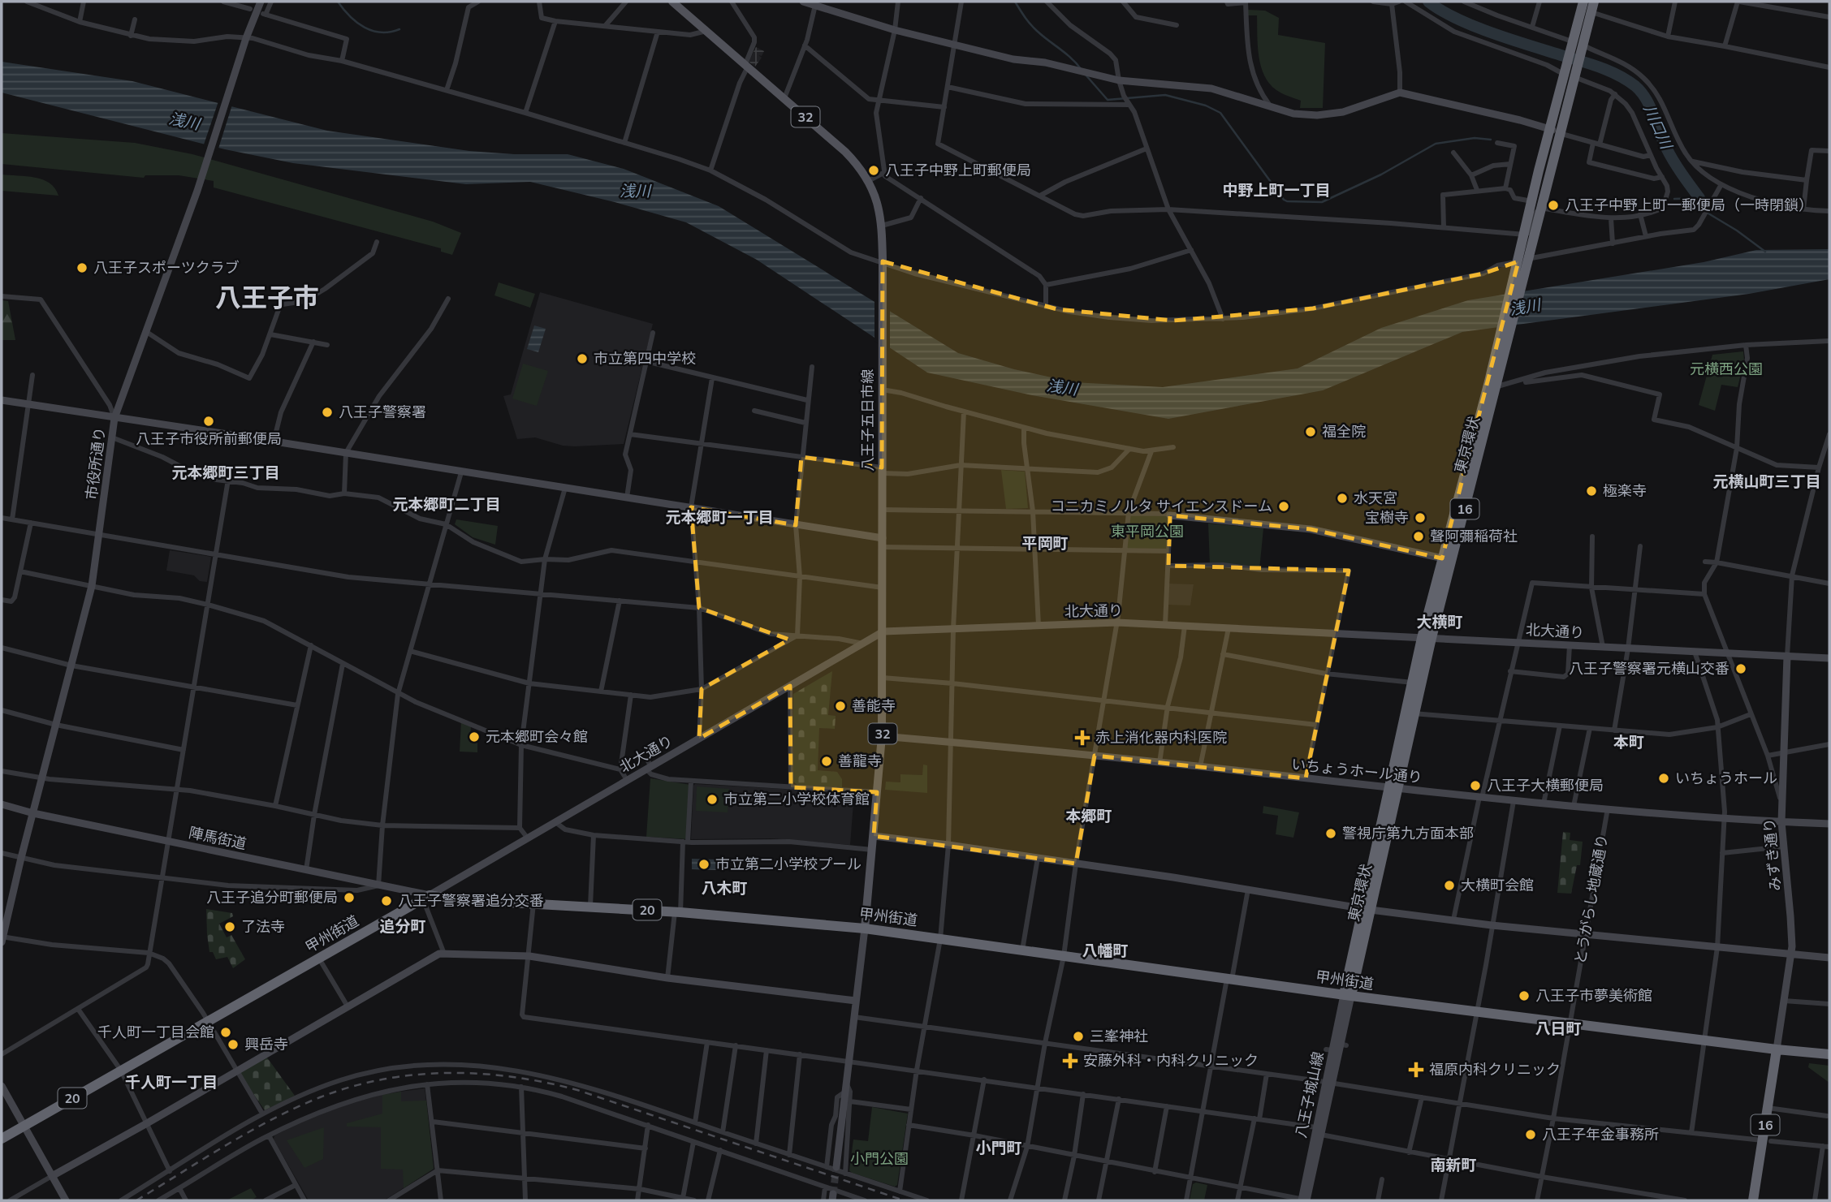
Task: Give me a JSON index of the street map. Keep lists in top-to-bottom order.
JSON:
{
  "streets": {
    "highway": [
      "東京環状",
      "16",
      "20",
      "甲州街道"
    ],
    "main road": ["32", "八王子五日市線"],
    "street": [
      "市役所通り",
      "北大通り",
      "いちょうホール通り",
      "陣馬街道",
      "みずき通り",
      "とうがらし地蔵通り",
      "八王子城山線"
    ]
  },
  "crossings": [
    ["八王子五日市線", "北大通り"],
    ["八王子五日市線", "いちょうホール通り"],
    ["八王子五日市線", "甲州街道"],
    ["東京環状", "北大通り"],
    ["東京環状", "いちょうホール通り"],
    ["東京環状", "甲州街道"],
    ["東京環状", "八王子城山線"],
    ["市役所通り", "陣馬街道"],
    ["16", "みずき通り"],
    ["16", "甲州街道"],
    ["北大通り", "陣馬街道"],
    ["北大通り", "みずき通り"],
    ["北大通り", "甲州街道"],
    ["いちょうホール通り", "みずき通り"],
    ["いちょうホール通り", "とうがらし地蔵通り"],
    ["陣馬街道", "甲州街道"],
    ["みずき通り", "甲州街道"],
    ["とうがらし地蔵通り", "甲州街道"],
    ["甲州街道", "八王子城山線"]
  ],
  "districts": [
    "中野上町一丁目",
    "八王子市",
    "元本郷町三丁目",
    "元横山町三丁目",
    "元本郷町二丁目",
    "元本郷町一丁目",
    "平岡町",
    "大横町",
    "本町",
    "本郷町",
    "八木町",
    "追分町",
    "八幡町",
    "八日町",
    "千人町一丁目",
    "小門町",
    "南新町"
  ],
  "water": ["浅川", "川口川"],
  "parks": ["元横西公園", "東平岡公園", "小門公園"],
  "places": {
    "other": [
      "八王子中野上町郵便局",
      "八王子中野上町一郵便局（一時閉鎖）",
      "八王子スポーツクラブ",
      "市立第四中学校",
      "八王子警察署",
      "八王子市役所前郵便局",
      "福全院",
      "極楽寺",
      "水天宮",
      "コニカミノルタ サイエンスドーム",
      "宝樹寺",
      "聲阿彌稲荷社",
      "八王子警察署元横山交番",
      "善能寺",
      "元本郷町会々館",
      "善龍寺",
      "いちょうホール",
      "八王子大横郵便局",
      "市立第二小学校体育館",
      "警視庁第九方面本部",
      "市立第二小学校プール",
      "大横町会館",
      "八王子追分町郵便局",
      "八王子警察署追分交番",
      "了法寺",
      "八王子市夢美術館",
      "千人町一丁目会館",
      "三峯神社",
      "興岳寺",
      "八王子年金事務所"
    ],
    "health": ["赤上消化器内科医院", "安藤外科・内科クリニック", "福原内科クリニック"]
  }
}
